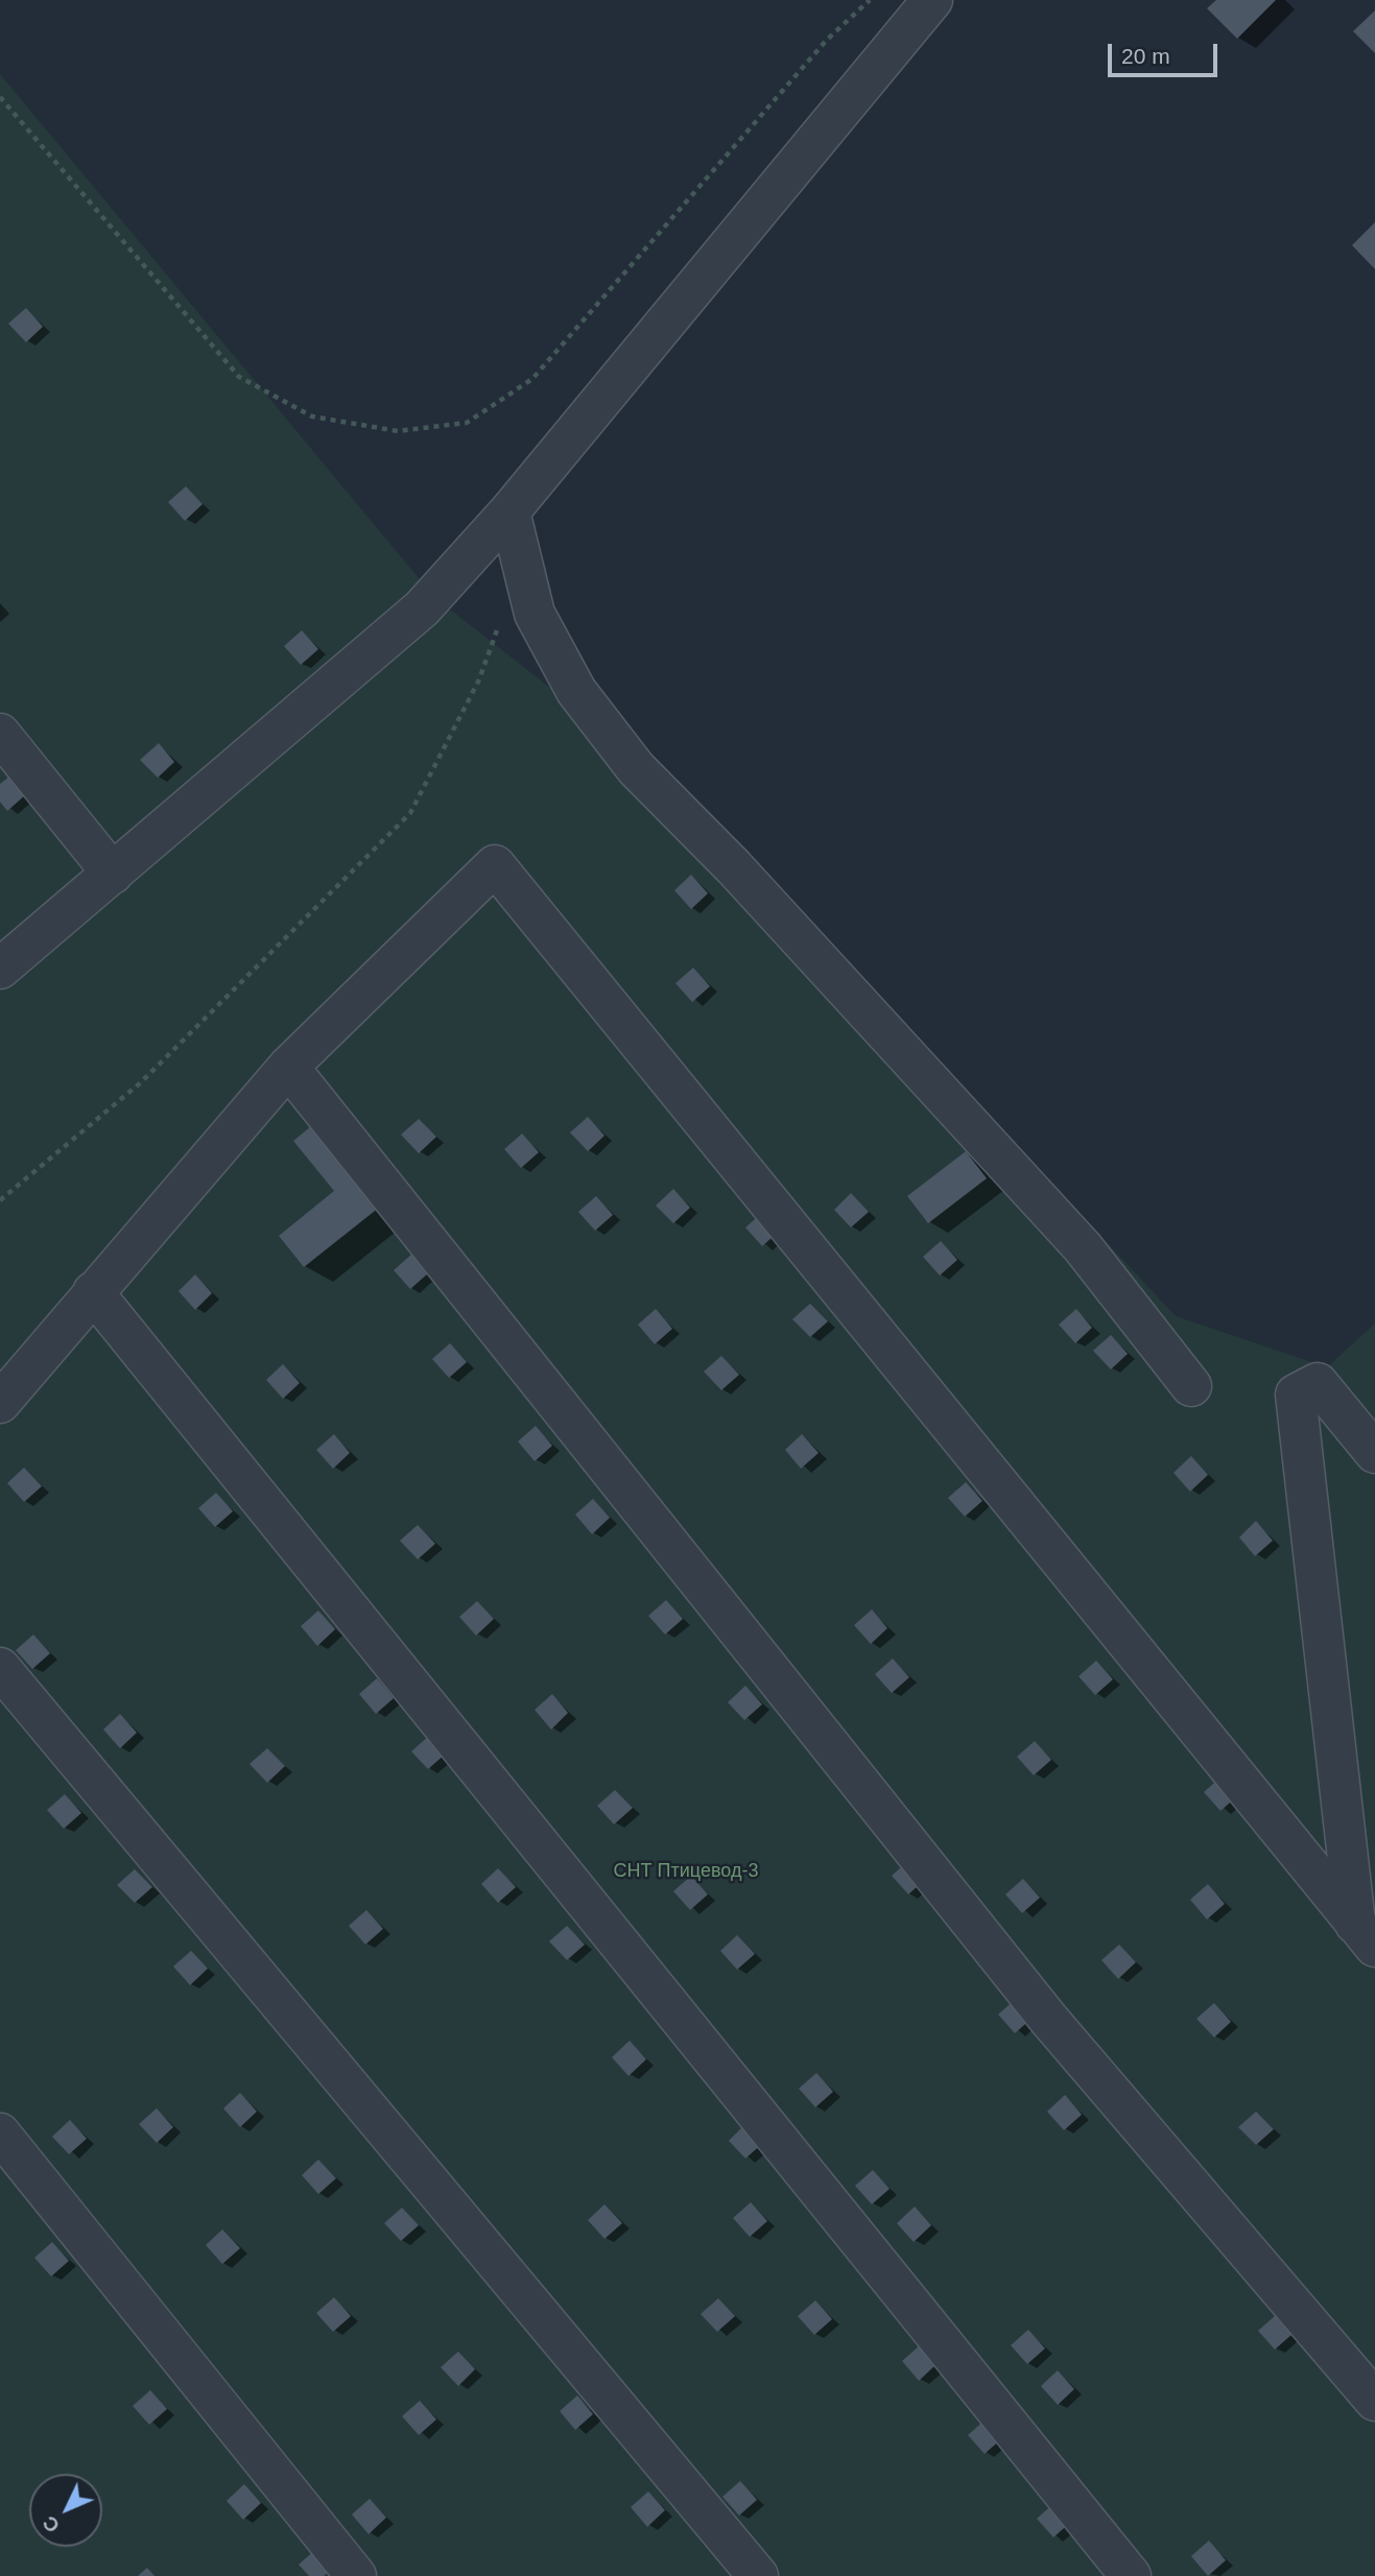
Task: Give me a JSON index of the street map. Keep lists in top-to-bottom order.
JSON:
{
  "parks": ["СНТ Птицевод-3"],
  "scale_bar": "20 m",
  "north": "bottom left"
}
